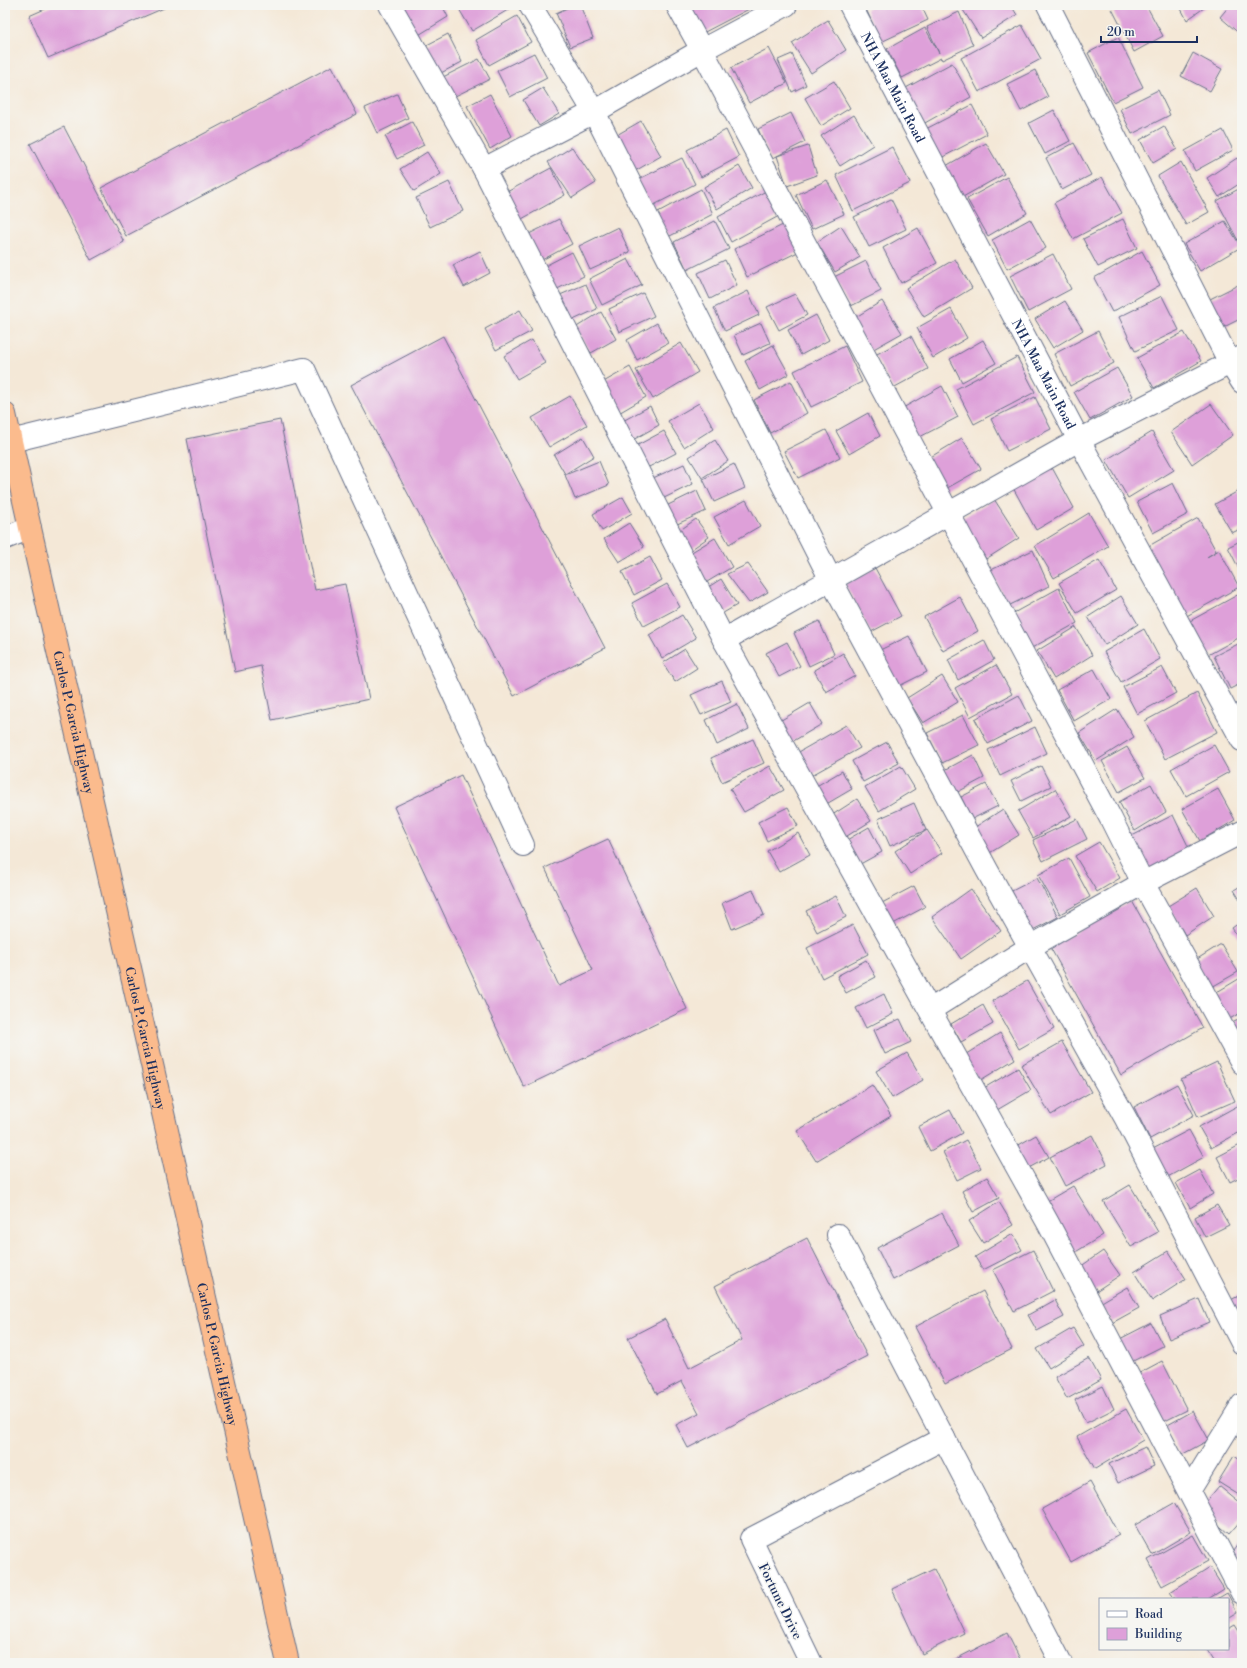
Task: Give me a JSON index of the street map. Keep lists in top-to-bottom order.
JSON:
{
  "streets": {
    "highway": ["Carlos P. Garcia Highway"],
    "street": ["NHA Maa Main Road", "Fortune Drive"]
  },
  "legend": ["Road", "Building"],
  "scale_bar": "20 m"
}
